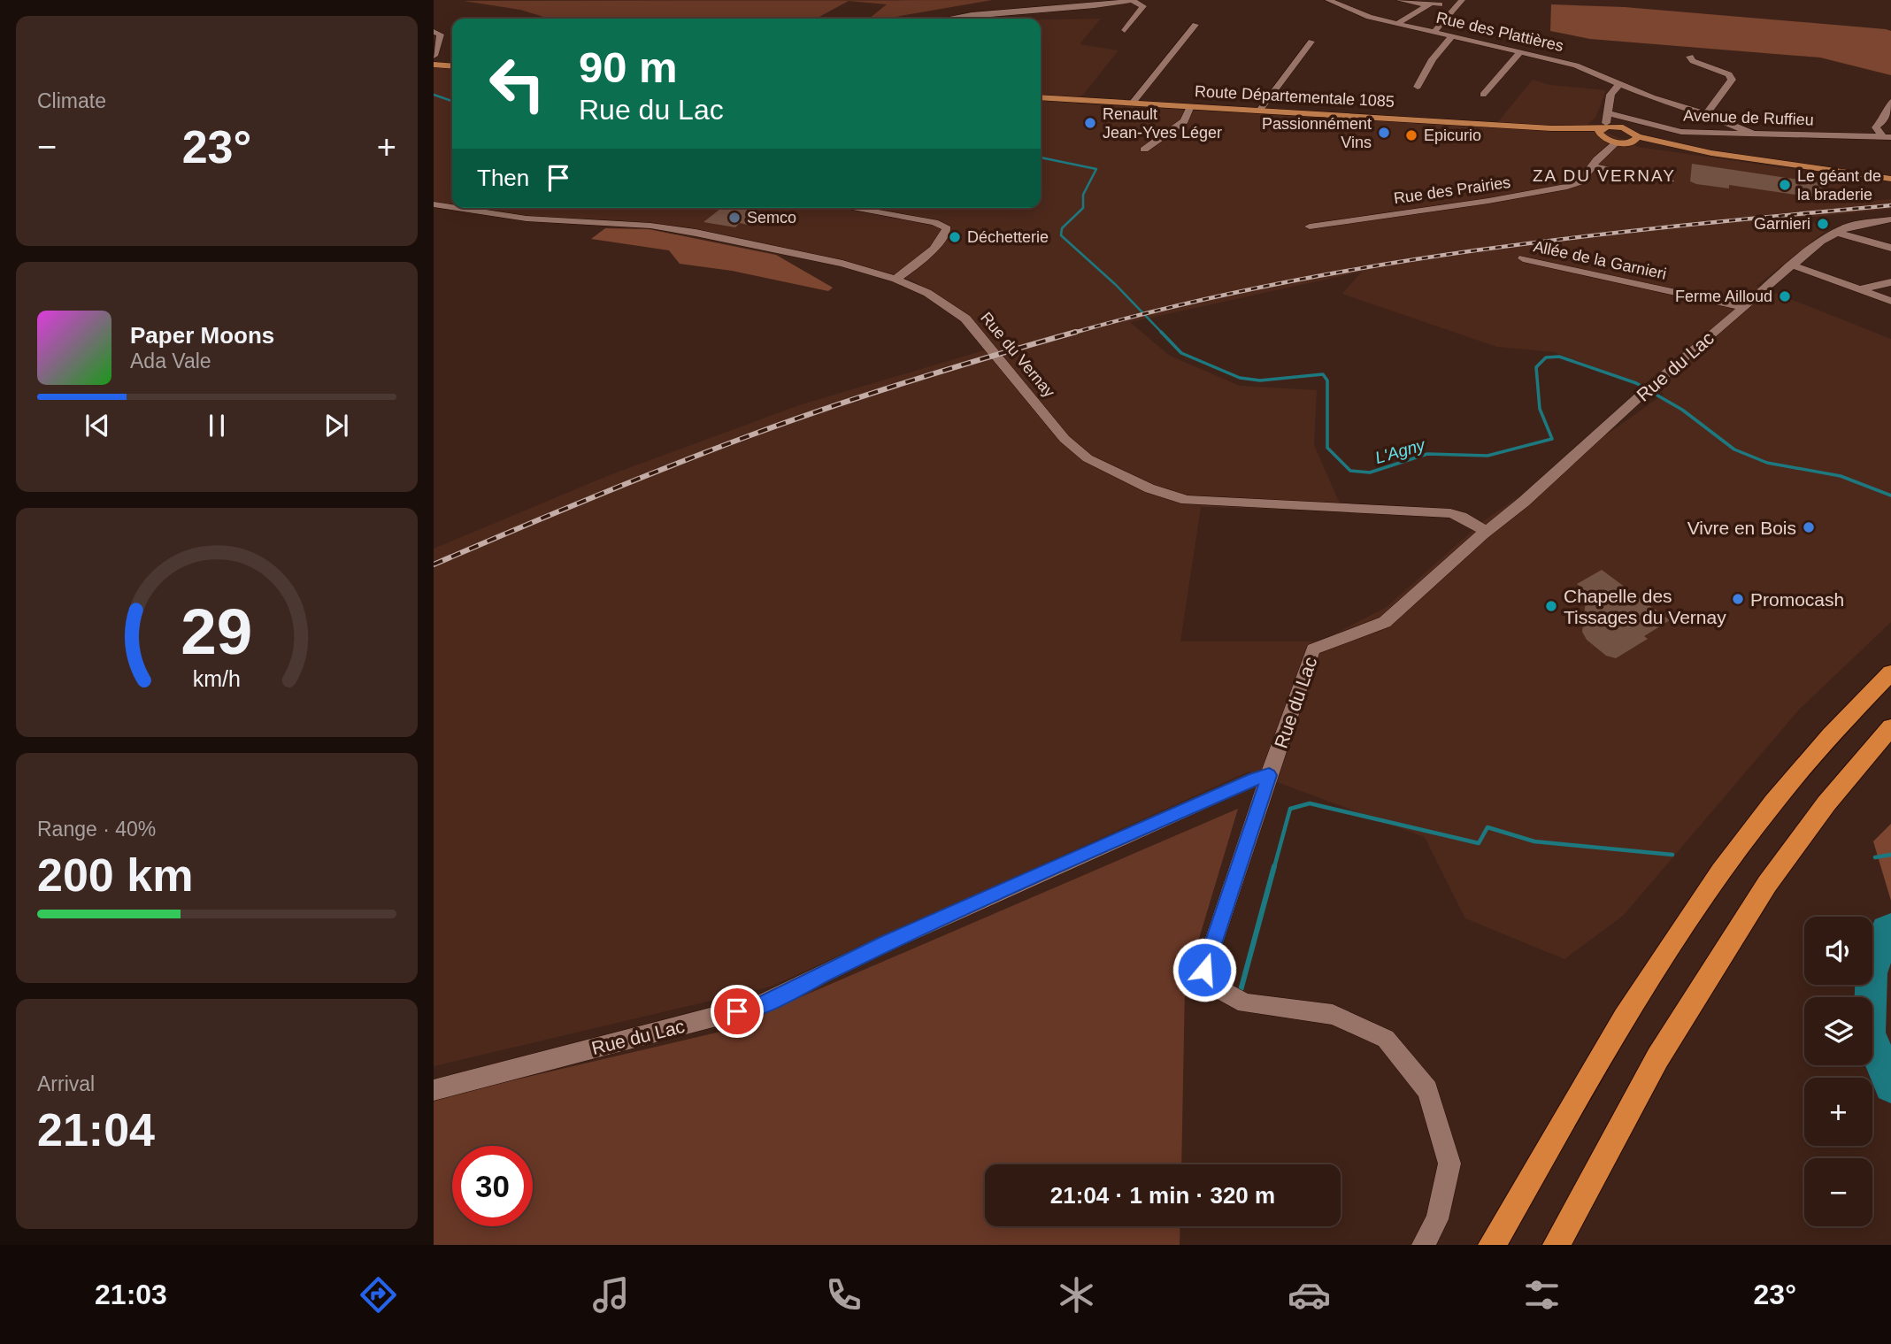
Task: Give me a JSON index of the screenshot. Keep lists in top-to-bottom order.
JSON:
{
  "streets": {
    "main road": ["Route Départementale 1085"],
    "street": [
      "Rue des Plattières",
      "Avenue de Ruffieu",
      "Rue des Prairies",
      "Allée de la Garnieri",
      "Rue du Vernay",
      "Rue du Lac"
    ]
  },
  "crossings": [
    ["Rue des Plattières", "Avenue de Ruffieu"],
    ["Allée de la Garnieri", "Rue du Lac"],
    ["Rue du Vernay", "Rue du Lac"]
  ],
  "districts": ["ZA DU VERNAY"],
  "water": ["L'Agny"],
  "places": [
    "Renault Jean-Yves Léger",
    "Passionnément Vins",
    "Epicurio",
    "Le géant de la braderie",
    "Semco",
    "Garnieri",
    "Déchetterie",
    "Ferme Ailloud",
    "Vivre en Bois",
    "Promocash",
    "Chapelle des Tissages du Vernay"
  ],
  "page": {
    "tile": [
      "Climate",
      ["Range · 40%", "200 km"],
      ["Arrival", "21:04"]
    ],
    "turn": ["90 m", "Rue du Lac"],
    "heat": ["−", "23°", "+"],
    "then": "Then",
    "song": ["Paper Moons", "Ada Vale"],
    "map_buttons": ["+", "−"],
    "limit": "30",
    "trip": "21:04 · 1 min · 320 m",
    "tabs": ["21:03", "23°"],
    "gauge": ["29", "km/h"]
  }
}
